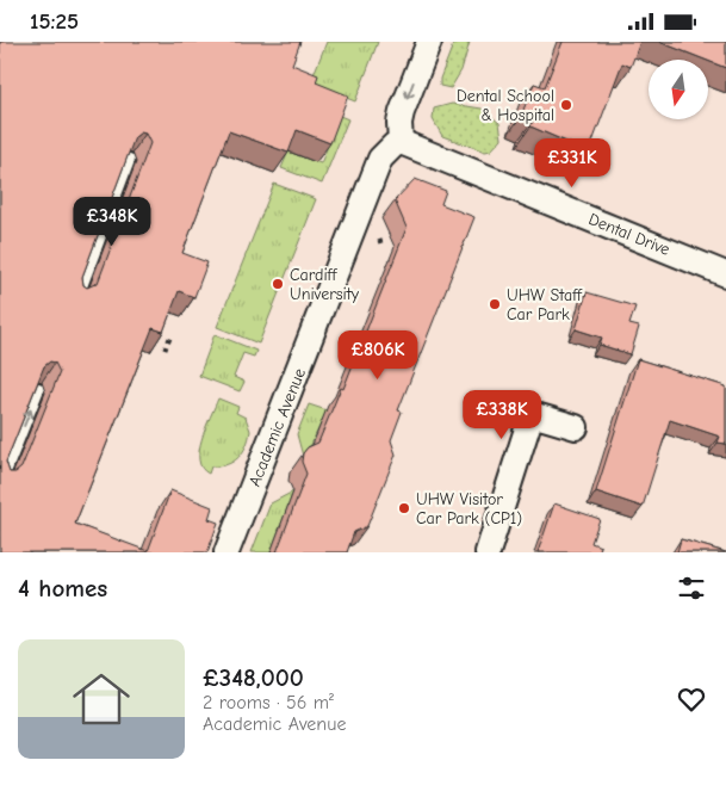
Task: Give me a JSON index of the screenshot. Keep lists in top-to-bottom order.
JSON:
{
  "streets": {
    "street": ["Dental Drive", "Academic Avenue"]
  },
  "crossings": [
    ["Dental Drive", "Academic Avenue"]
  ],
  "places": [
    "Dental School & Hospital",
    "Cardiff University",
    "UHW Staff Car Park",
    "UHW Visitor Car Park (CP1)"
  ],
  "north": "bottom",
  "page": {
    "status": "15:25",
    "price": [
      "£331K",
      "£348K",
      "£806K",
      "£338K"
    ],
    "heading": "4 homes",
    "list": [
      {
        "name": "£348,000",
        "note": "2 rooms · 56 m² · Academic Avenue"
      }
    ]
  }
}
